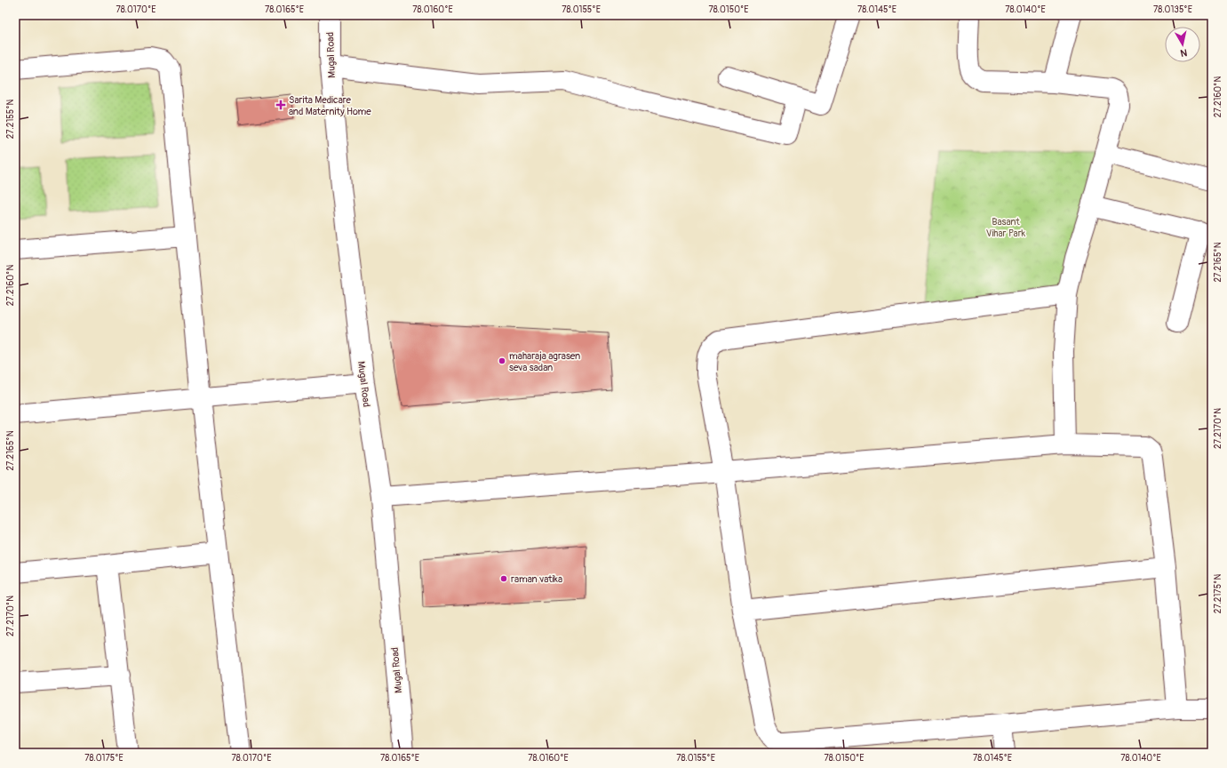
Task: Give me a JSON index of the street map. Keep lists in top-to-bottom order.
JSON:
{
  "streets": {
    "street": ["Mugal Road"]
  },
  "parks": ["Basant Vihar Park"],
  "places": {
    "health": ["Sarita Medicare and Maternity Home"],
    "other": ["maharaja agrasen seva sadan", "raman vatika"]
  },
  "north": "bottom",
  "coordinates": [
    "78.0170°E",
    "78.0165°E",
    "78.0160°E",
    "78.0155°E",
    "78.0150°E",
    "78.0145°E",
    "78.0140°E",
    "78.0135°E",
    "27.2160°N",
    "27.2155°N",
    "27.2165°N",
    "27.2170°N",
    "27.2175°N",
    "78.0175°E"
  ]
}
